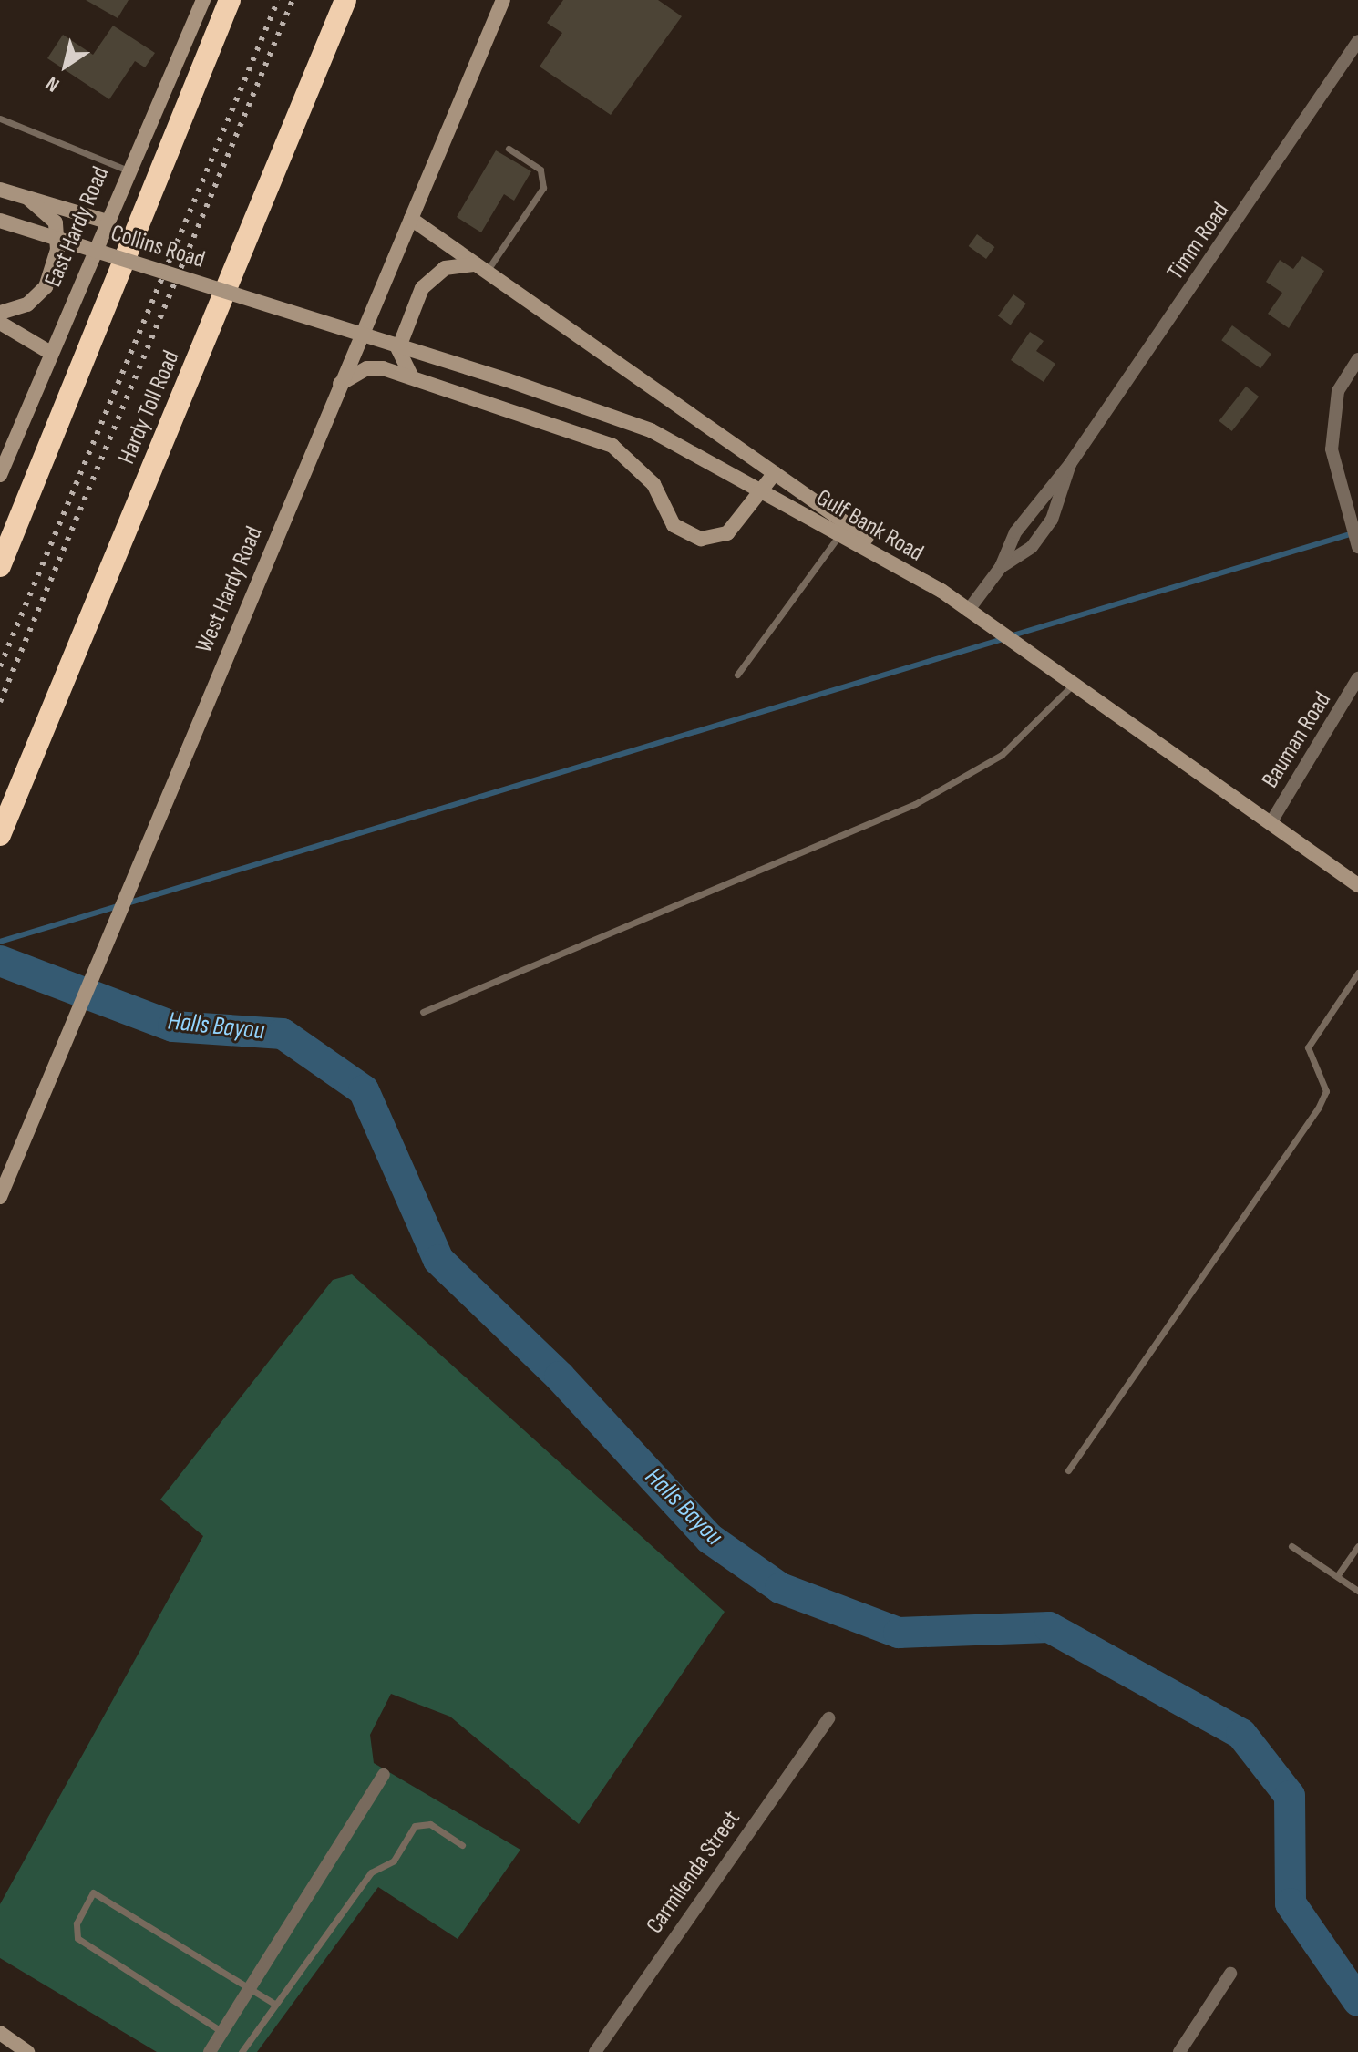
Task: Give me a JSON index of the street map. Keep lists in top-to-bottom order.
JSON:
{
  "streets": {
    "highway": ["Hardy Toll Road"],
    "main road": [
      "East Hardy Road",
      "Collins Road",
      "Gulf Bank Road",
      "West Hardy Road"
    ],
    "street": ["Timm Road", "Bauman Road", "Carmilenda Street"]
  },
  "crossings": [
    ["Timm Road", "Gulf Bank Road"],
    ["Collins Road", "Gulf Bank Road"],
    ["Gulf Bank Road", "Bauman Road"]
  ],
  "water": ["Halls Bayou"],
  "north": "bottom left"
}
